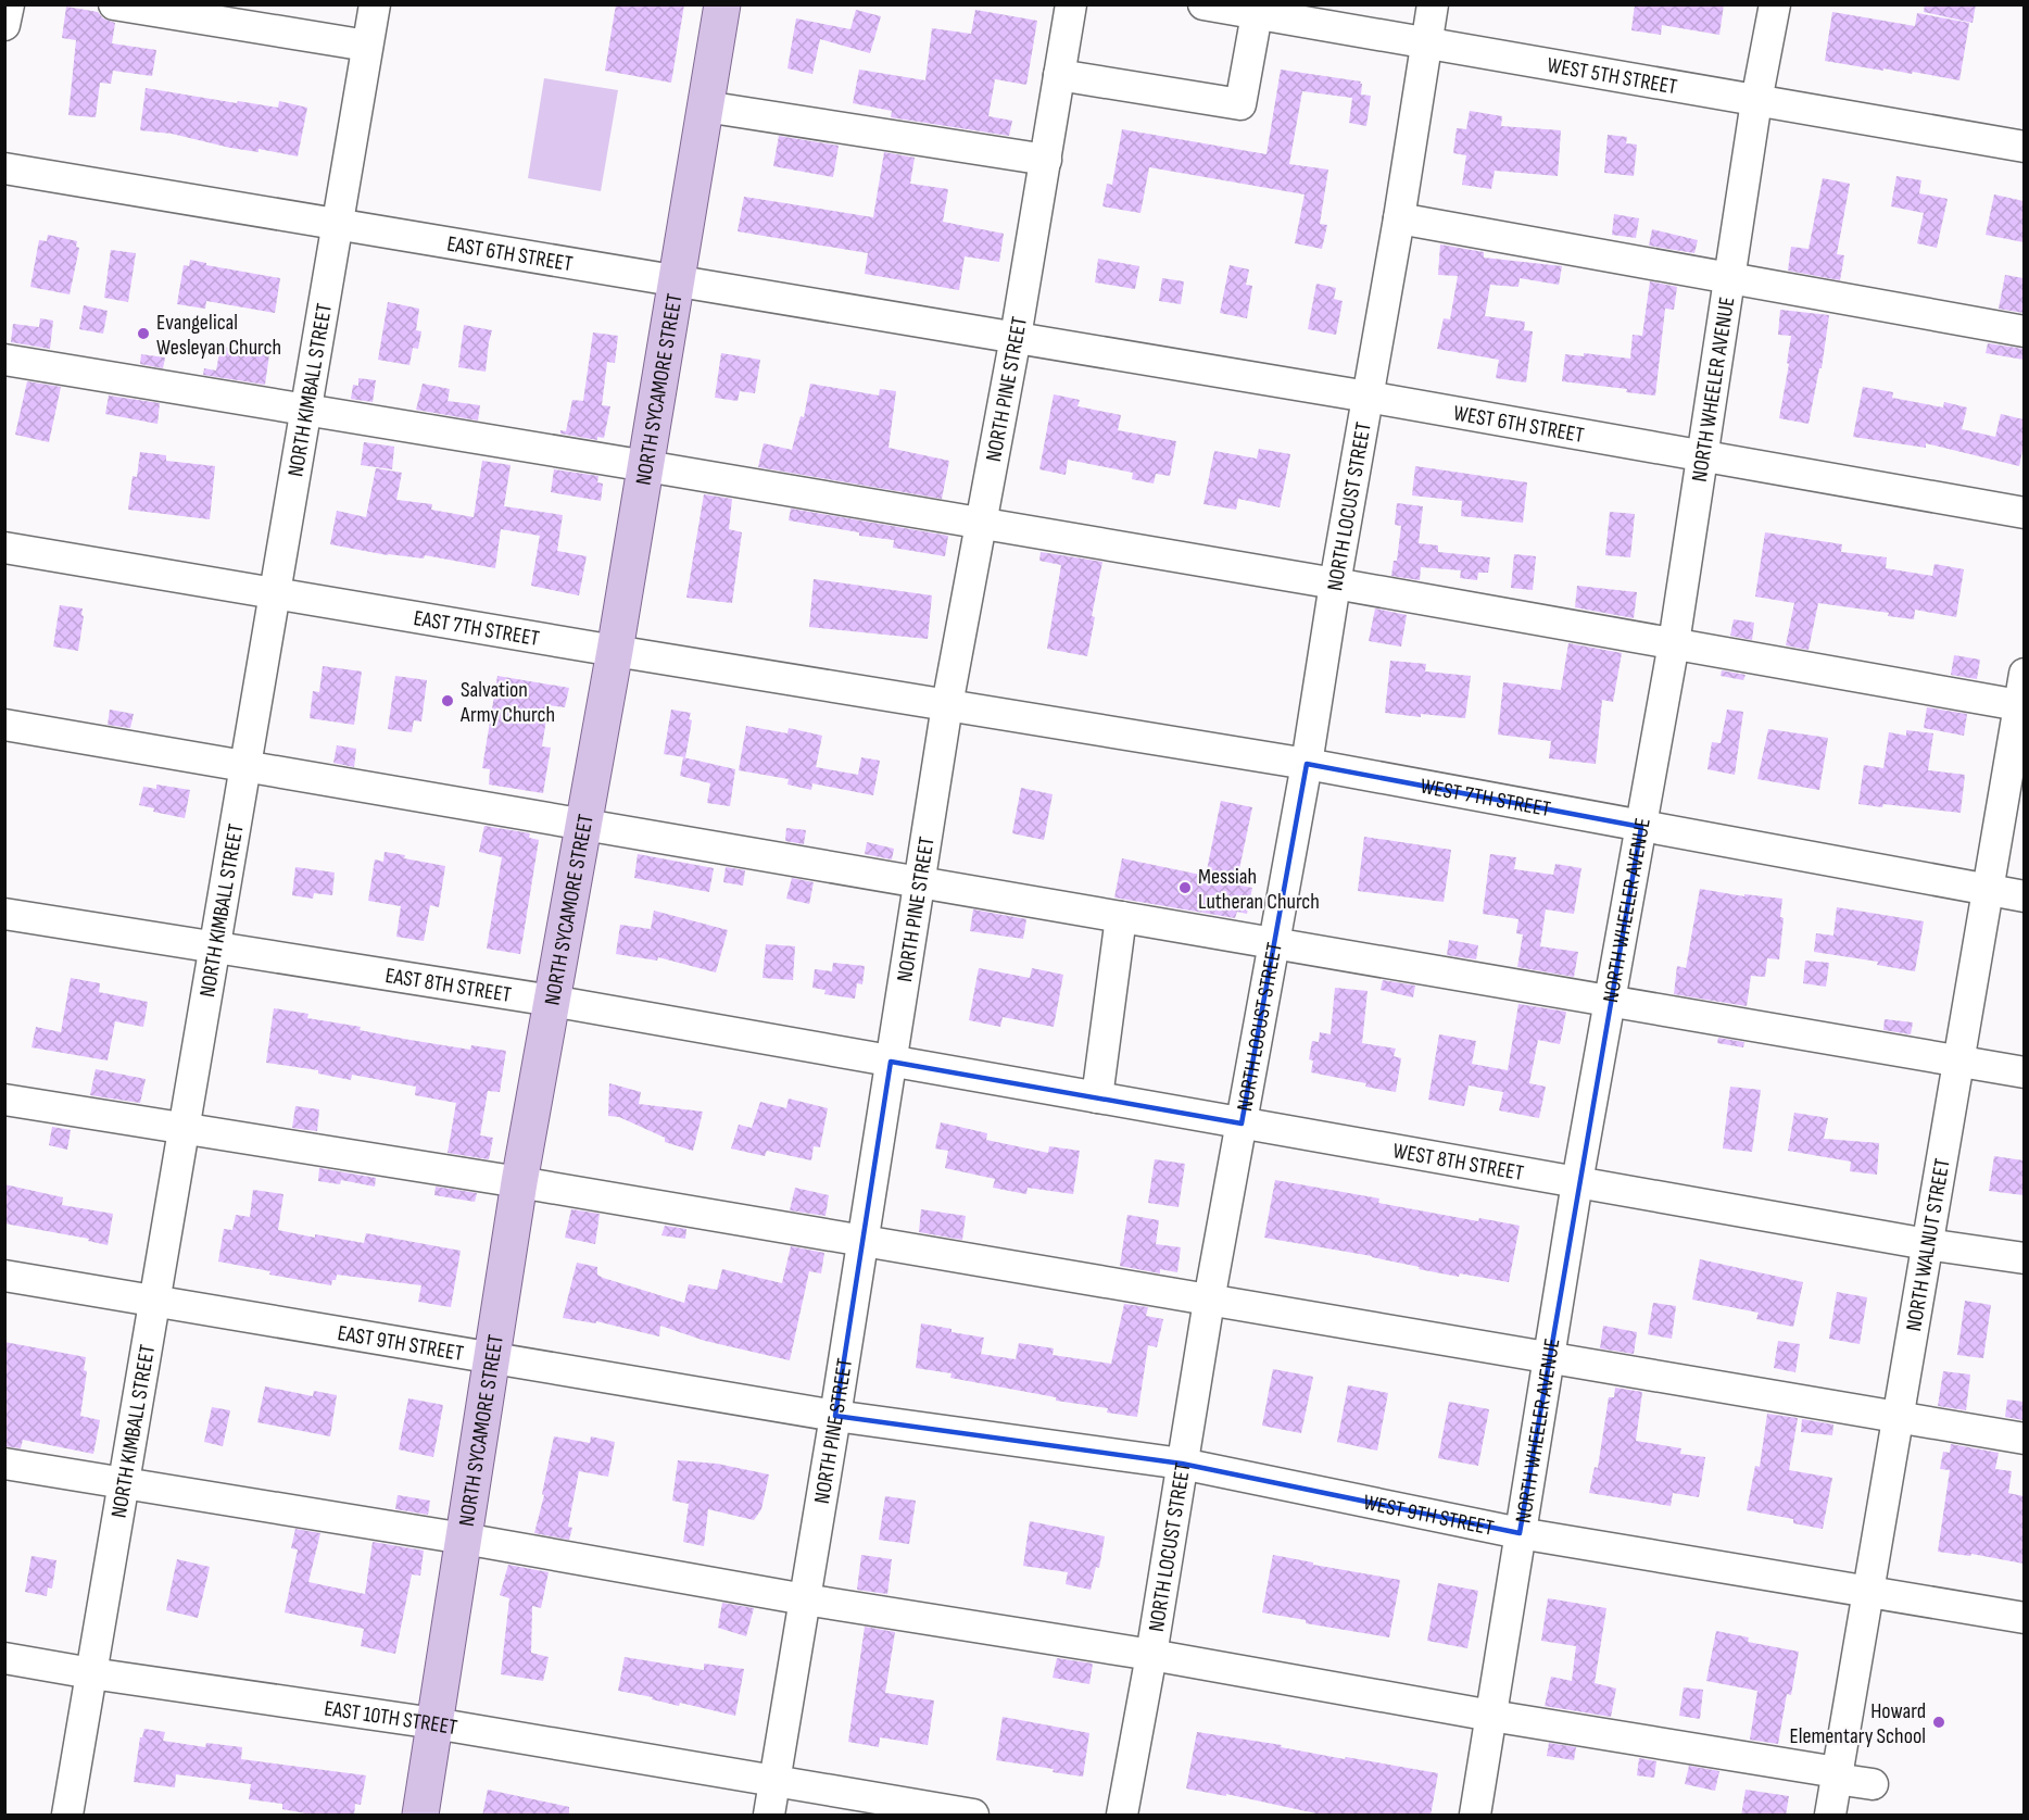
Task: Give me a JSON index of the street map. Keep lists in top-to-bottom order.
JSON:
{
  "streets": {
    "main road": ["NORTH SYCAMORE STREET"],
    "street": [
      "WEST 5TH STREET",
      "EAST 6TH STREET",
      "NORTH KIMBALL STREET",
      "NORTH PINE STREET",
      "NORTH WHEELER AVENUE",
      "WEST 6TH STREET",
      "NORTH LOCUST STREET",
      "EAST 7TH STREET",
      "WEST 7TH STREET",
      "EAST 8TH STREET",
      "WEST 8TH STREET",
      "NORTH WALNUT STREET",
      "EAST 9TH STREET",
      "WEST 9TH STREET",
      "EAST 10TH STREET"
    ]
  },
  "crossings": [
    ["WEST 5TH STREET", "NORTH WHEELER AVENUE"],
    ["WEST 5TH STREET", "NORTH LOCUST STREET"],
    ["EAST 6TH STREET", "NORTH KIMBALL STREET"],
    ["EAST 6TH STREET", "NORTH SYCAMORE STREET"],
    ["EAST 6TH STREET", "NORTH PINE STREET"],
    ["EAST 6TH STREET", "WEST 6TH STREET"],
    ["NORTH KIMBALL STREET", "EAST 7TH STREET"],
    ["NORTH KIMBALL STREET", "EAST 8TH STREET"],
    ["NORTH KIMBALL STREET", "EAST 9TH STREET"],
    ["NORTH KIMBALL STREET", "EAST 10TH STREET"],
    ["NORTH SYCAMORE STREET", "EAST 7TH STREET"],
    ["NORTH SYCAMORE STREET", "EAST 8TH STREET"],
    ["NORTH SYCAMORE STREET", "EAST 9TH STREET"],
    ["NORTH SYCAMORE STREET", "EAST 10TH STREET"],
    ["NORTH PINE STREET", "WEST 6TH STREET"],
    ["NORTH PINE STREET", "EAST 7TH STREET"],
    ["NORTH PINE STREET", "WEST 7TH STREET"],
    ["NORTH PINE STREET", "EAST 8TH STREET"],
    ["NORTH PINE STREET", "WEST 8TH STREET"],
    ["NORTH PINE STREET", "EAST 9TH STREET"],
    ["NORTH PINE STREET", "WEST 9TH STREET"],
    ["NORTH PINE STREET", "EAST 10TH STREET"],
    ["NORTH WHEELER AVENUE", "WEST 6TH STREET"],
    ["NORTH WHEELER AVENUE", "WEST 7TH STREET"],
    ["NORTH WHEELER AVENUE", "WEST 8TH STREET"],
    ["NORTH WHEELER AVENUE", "WEST 9TH STREET"],
    ["WEST 6TH STREET", "NORTH LOCUST STREET"],
    ["NORTH LOCUST STREET", "WEST 7TH STREET"],
    ["NORTH LOCUST STREET", "WEST 8TH STREET"],
    ["NORTH LOCUST STREET", "WEST 9TH STREET"],
    ["EAST 7TH STREET", "WEST 7TH STREET"],
    ["WEST 7TH STREET", "NORTH WALNUT STREET"],
    ["EAST 8TH STREET", "WEST 8TH STREET"],
    ["WEST 8TH STREET", "NORTH WALNUT STREET"],
    ["NORTH WALNUT STREET", "WEST 9TH STREET"],
    ["EAST 9TH STREET", "WEST 9TH STREET"]
  ],
  "places": [
    "Evangelical Wesleyan Church",
    "Salvation Army Church",
    "Messiah Lutheran Church",
    "Howard Elementary School"
  ]
}
